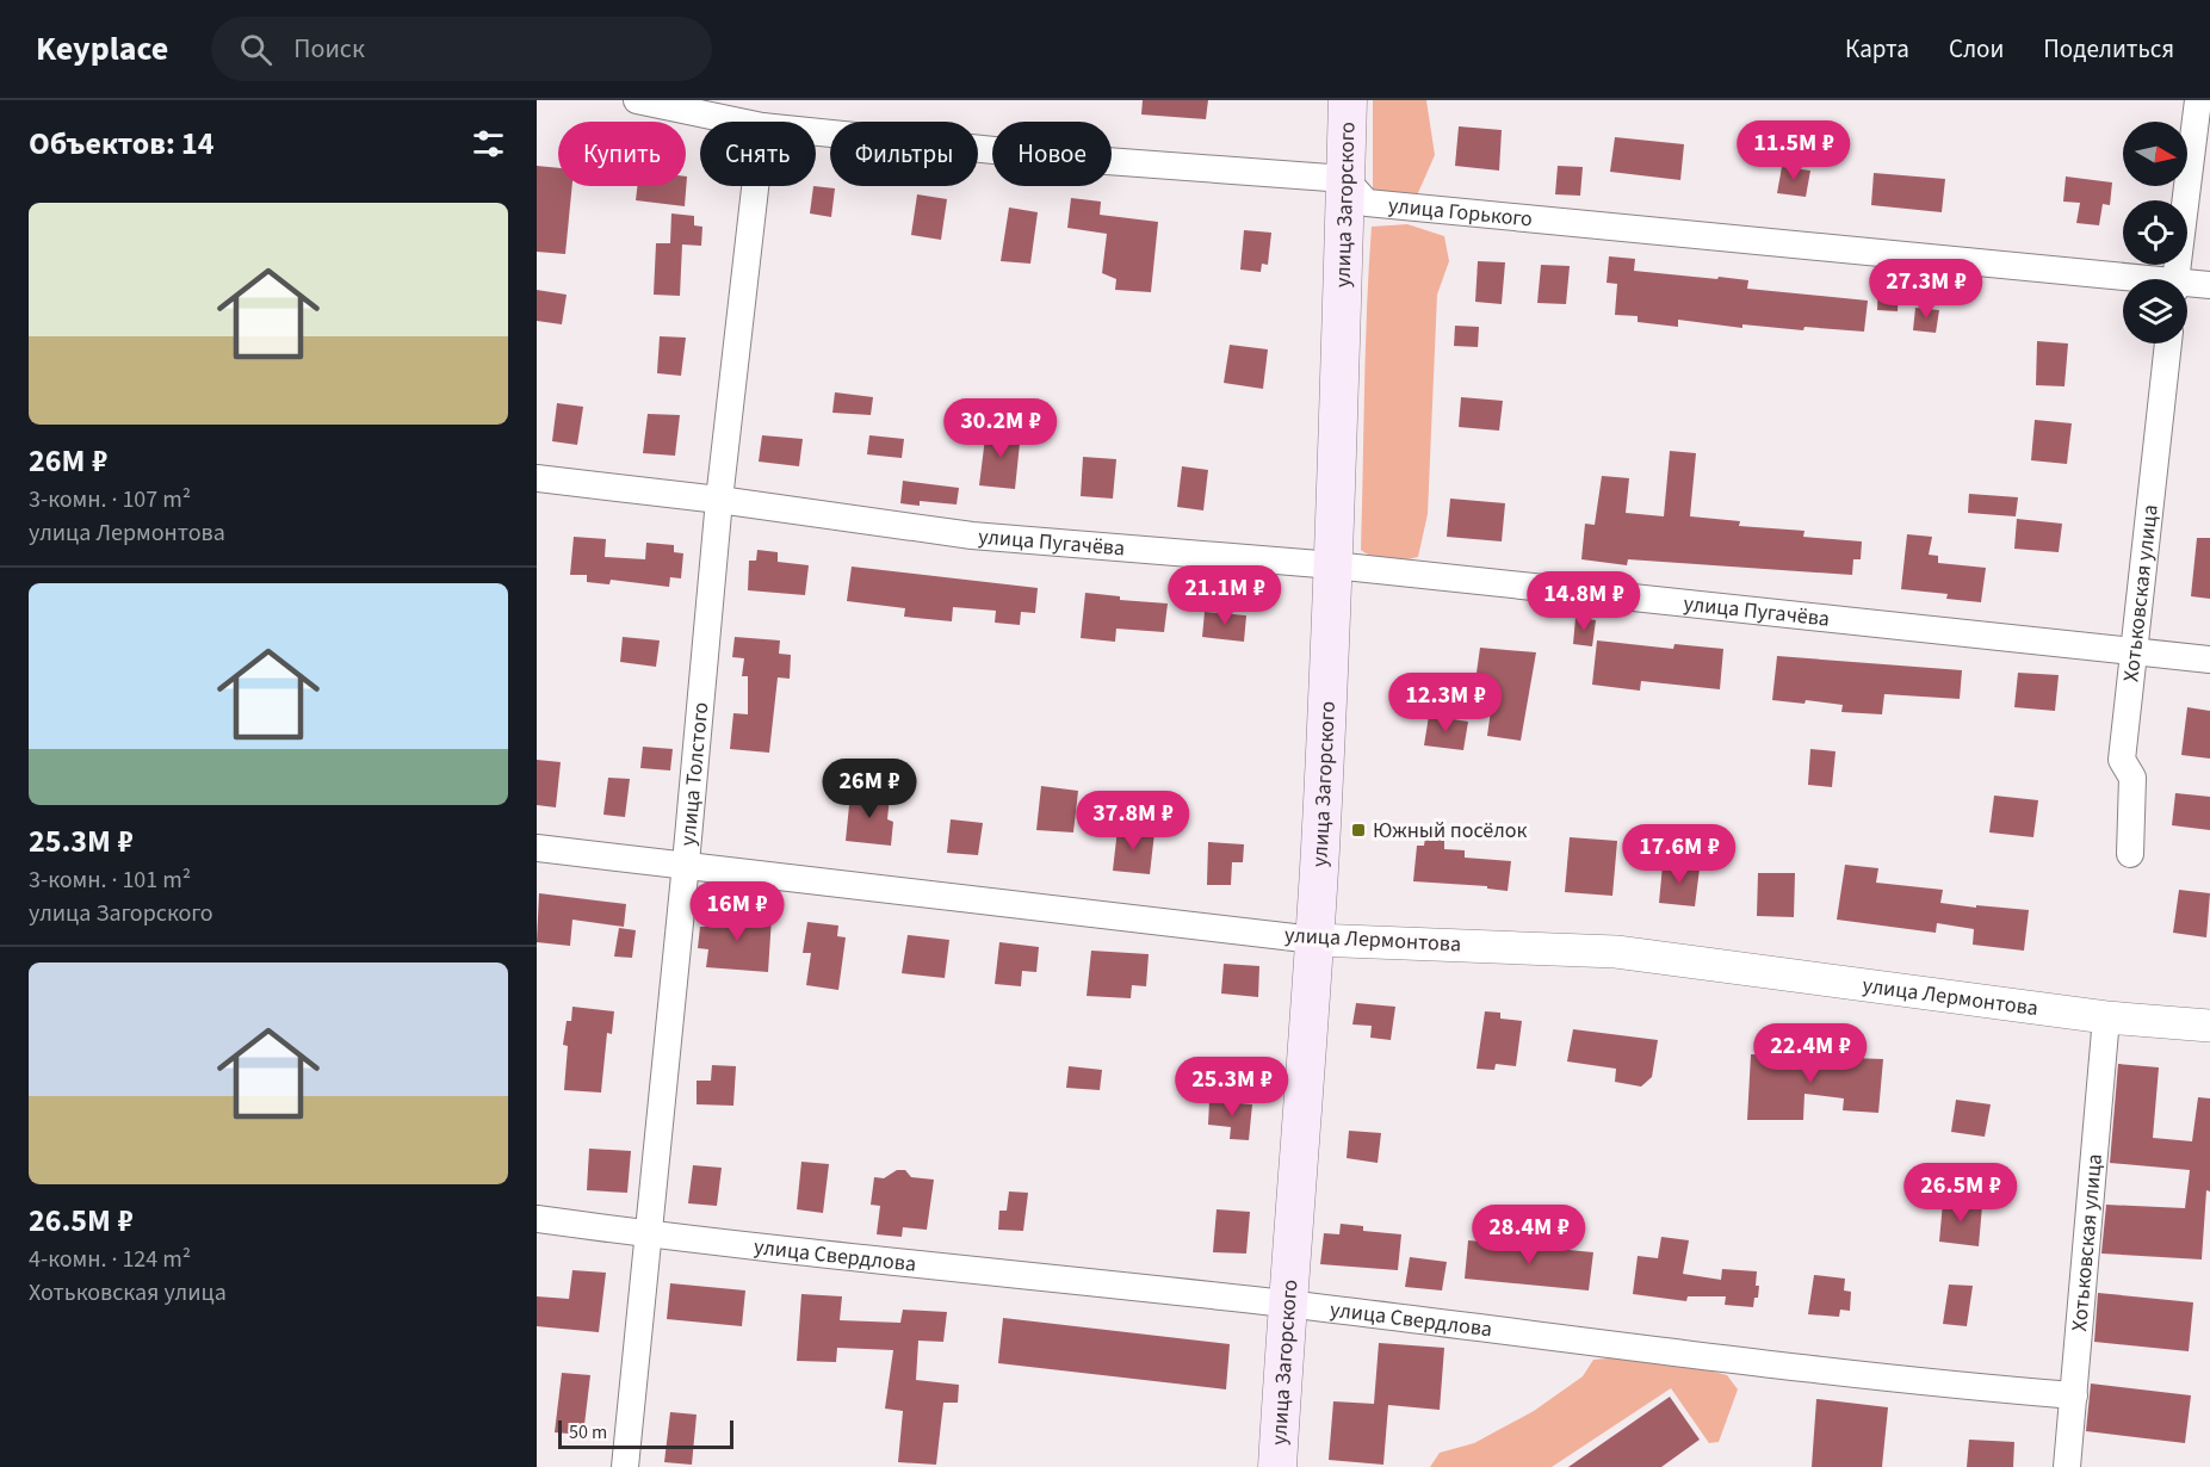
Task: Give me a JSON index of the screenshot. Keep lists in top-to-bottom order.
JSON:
{
  "streets": {
    "main road": ["улица Загорского"],
    "street": [
      "улица Горького",
      "улица Пугачёва",
      "Хотьковская улица",
      "улица Толстого",
      "улица Лермонтова",
      "улица Свердлова"
    ]
  },
  "crossings": [
    ["улица Загорского", "улица Горького"],
    ["улица Загорского", "улица Пугачёва"],
    ["улица Загорского", "улица Лермонтова"],
    ["улица Загорского", "улица Свердлова"],
    ["улица Пугачёва", "Хотьковская улица"],
    ["улица Пугачёва", "улица Толстого"],
    ["Хотьковская улица", "улица Лермонтова"],
    ["Хотьковская улица", "улица Свердлова"],
    ["улица Толстого", "улица Лермонтова"],
    ["улица Толстого", "улица Свердлова"]
  ],
  "places": {
    "transit": ["Южный посёлок"]
  },
  "scale_bar": "50 m",
  "north": "right",
  "page": {
    "header": "Keyplace",
    "search": "Поиск",
    "nav": ["Карта", "Слои", "Поделиться"],
    "heading": "Объектов: 14",
    "price": [
      "11.5M ₽",
      "27.3M ₽",
      "30.2M ₽",
      "21.1M ₽",
      "14.8M ₽",
      "12.3M ₽",
      "26M ₽",
      "37.8M ₽",
      "17.6M ₽",
      "16M ₽",
      "22.4M ₽",
      "25.3M ₽",
      "26.5M ₽",
      "28.4M ₽"
    ],
    "chip": [
      "Купить",
      "Снять",
      "Фильтры",
      "Новое"
    ],
    "list": [
      {
        "name": "26M ₽",
        "note": "3-комн. · 107 m² · улица Лермонтова"
      },
      {
        "name": "25.3M ₽",
        "note": "3-комн. · 101 m² · улица Загорского"
      },
      {
        "name": "26.5M ₽",
        "note": "4-комн. · 124 m² · Хотьковская улица"
      }
    ],
    "scale": "50 m"
  }
}
